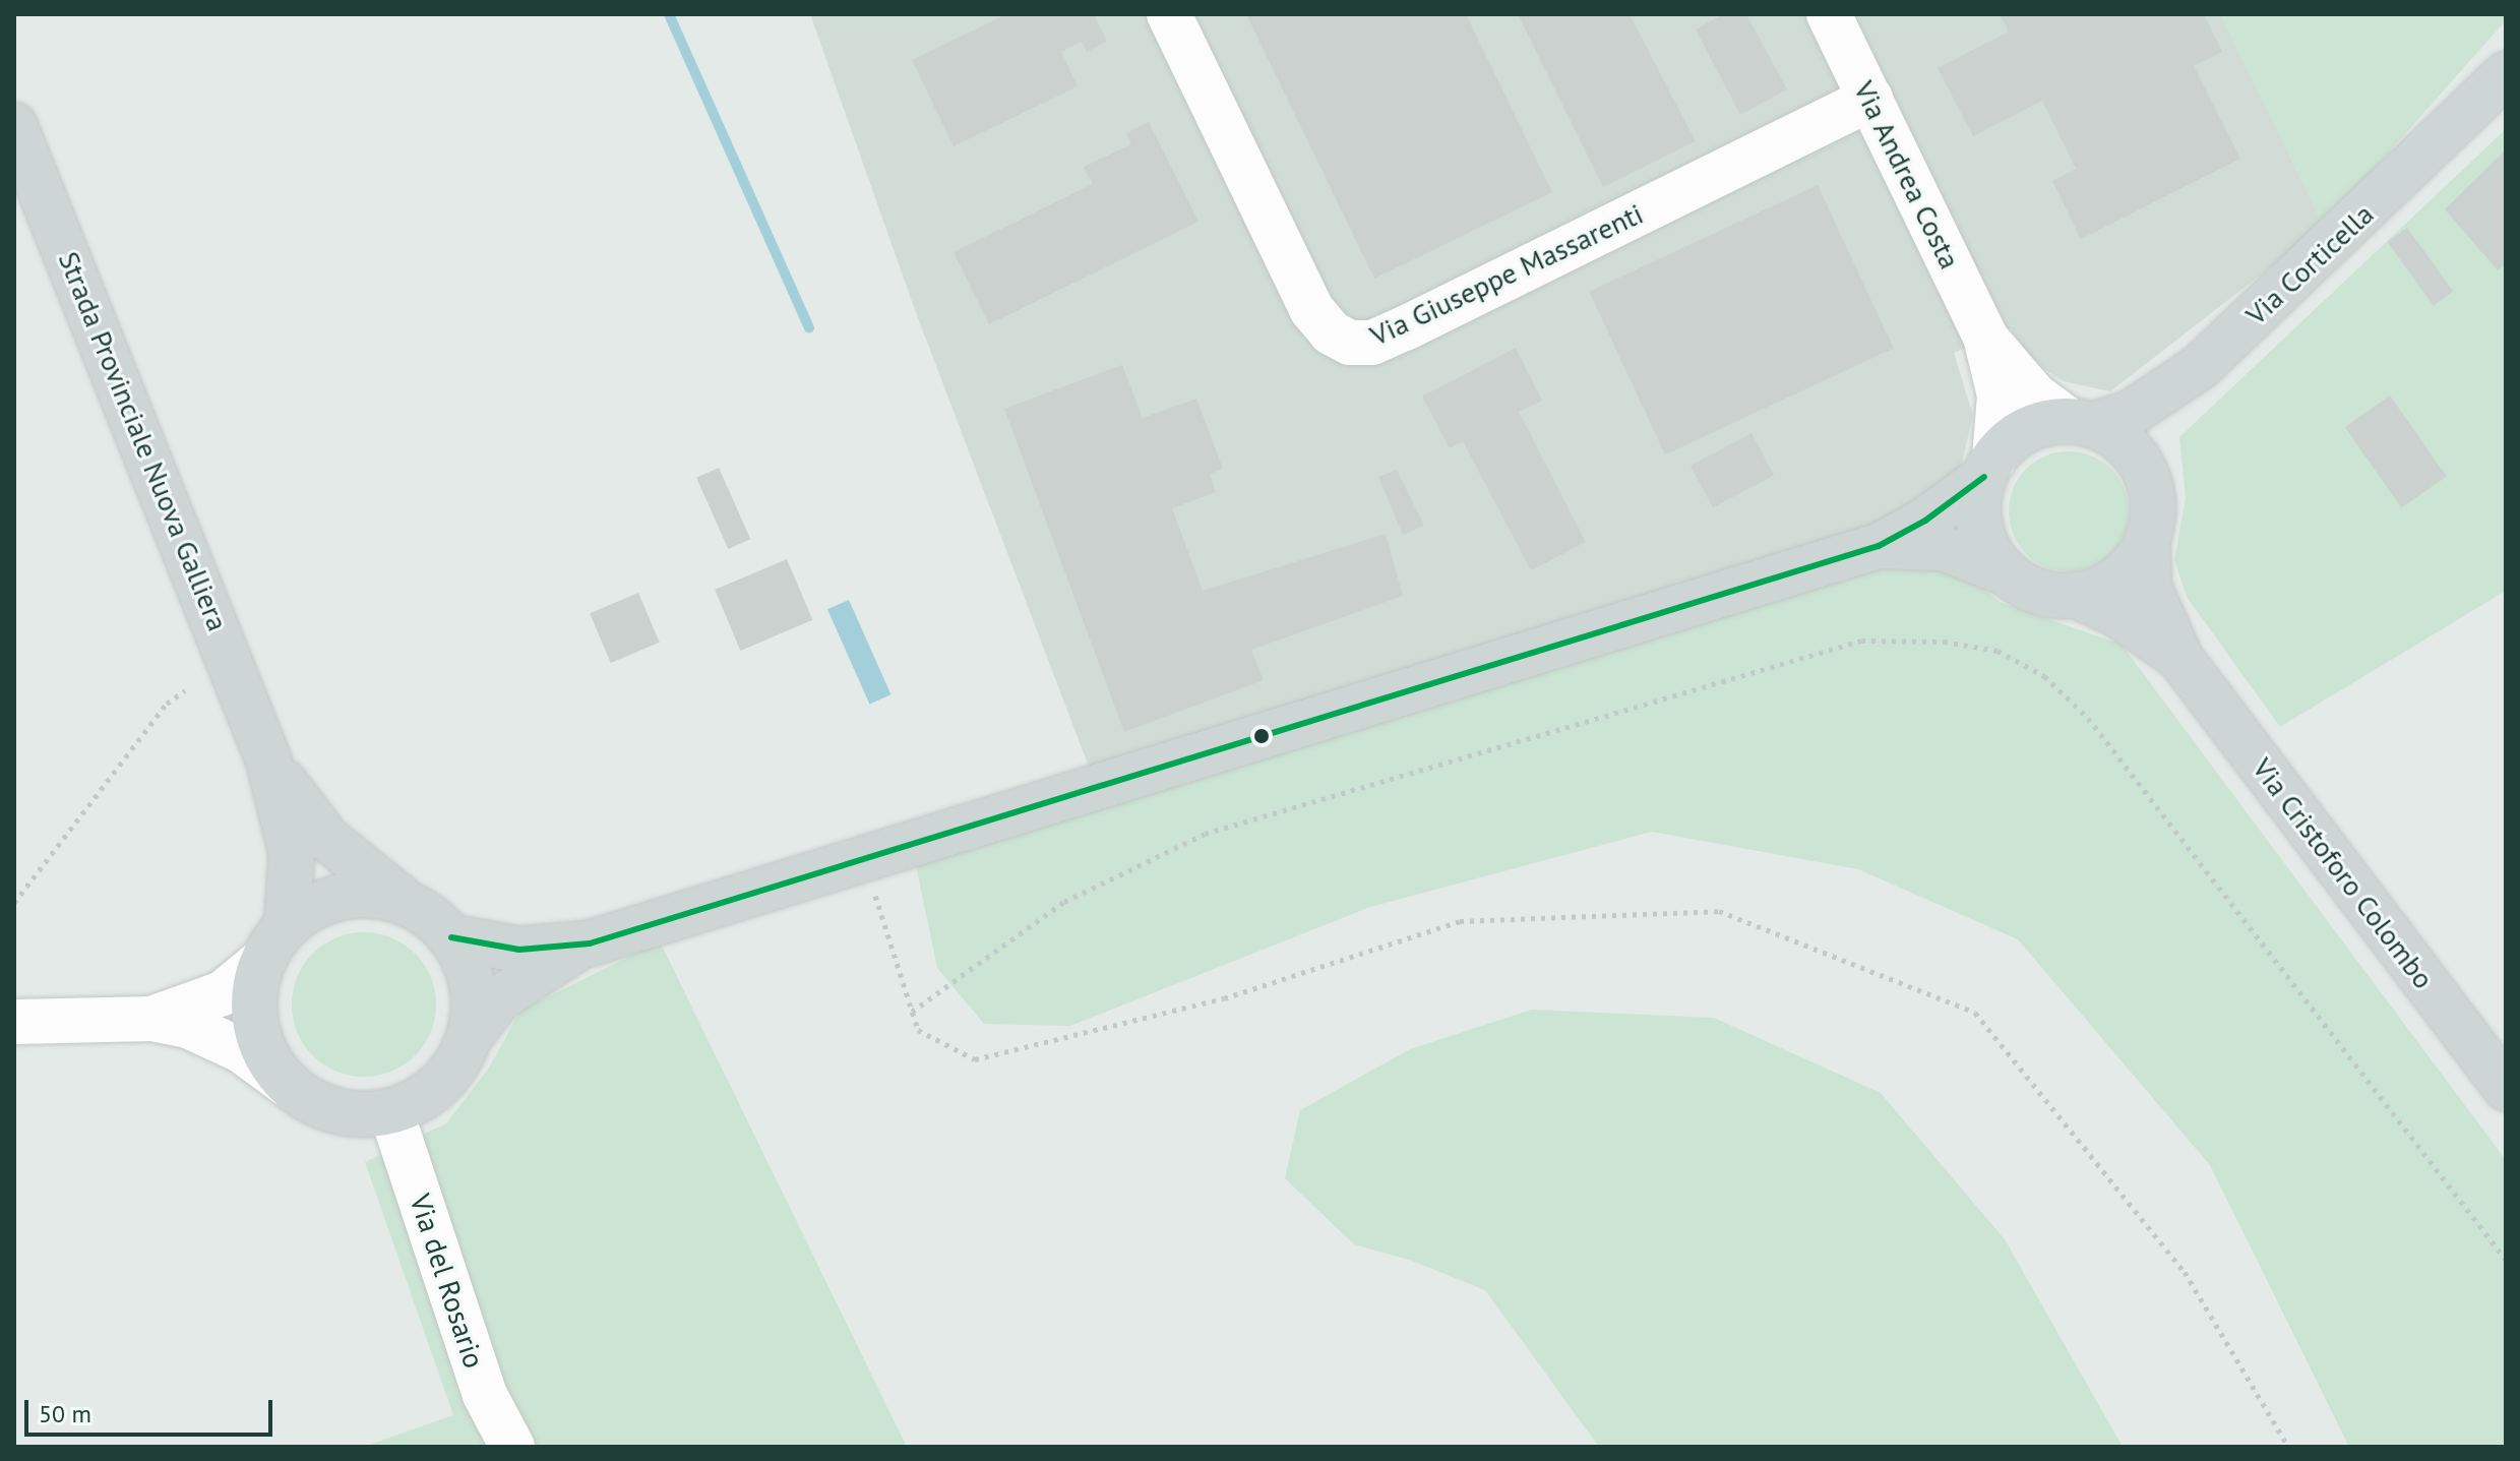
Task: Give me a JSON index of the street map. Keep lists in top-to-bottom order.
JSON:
{
  "streets": {
    "main road": ["Via Corticella", "Strada Provinciale Nuova Galliera", "Via Cristoforo Colombo"],
    "street": ["Via Andrea Costa", "Via Giuseppe Massarenti", "Via del Rosario"]
  },
  "crossings": [
    ["Via Andrea Costa", "Via Corticella"],
    ["Via Andrea Costa", "Via Giuseppe Massarenti"],
    ["Via Andrea Costa", "Via Cristoforo Colombo"],
    ["Via Corticella", "Via Cristoforo Colombo"]
  ],
  "scale_bar": "50 m"
}
